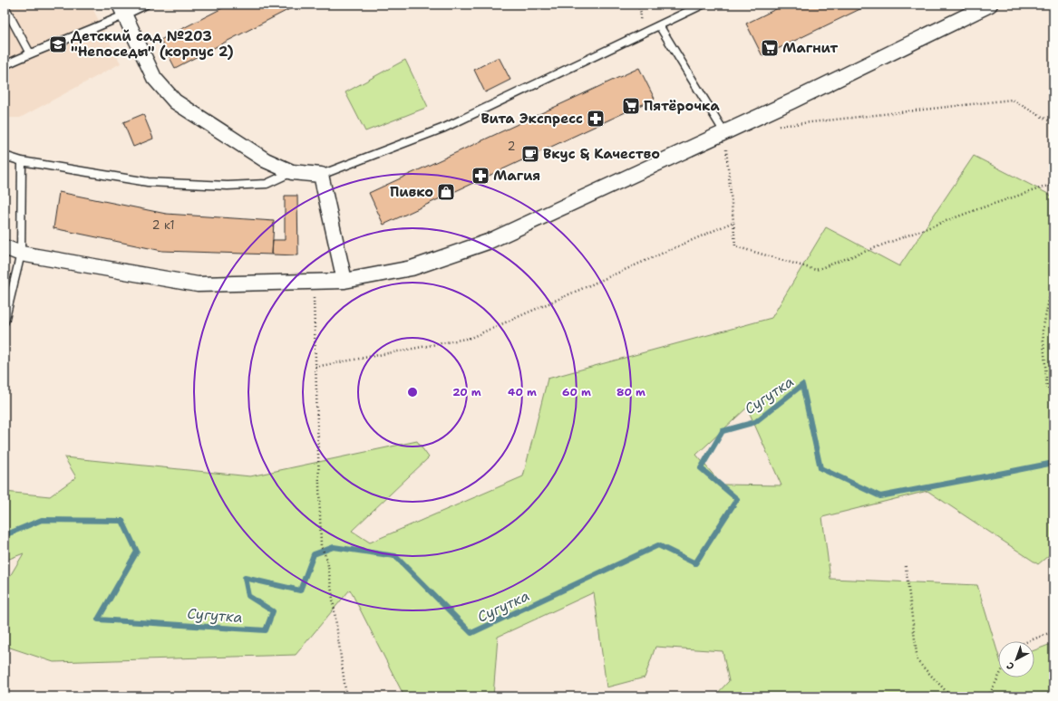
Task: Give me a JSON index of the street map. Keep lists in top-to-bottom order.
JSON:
{
  "water": ["Сугутка"],
  "places": {
    "school or university": ["Детский сад №203 \"Непоседы\" (корпус 2)"],
    "supermarket": ["Магнит", "Пятёрочка"],
    "pharmacy": ["Вита Экспресс", "Магия"],
    "cafe": ["Вкус & Качество"],
    "shop": ["Пивко"]
  },
  "house_numbers": ["2", "2 к1"],
  "north": "bottom left",
  "rings": [
    "20 m",
    "40 m",
    "60 m",
    "80 m"
  ]
}
